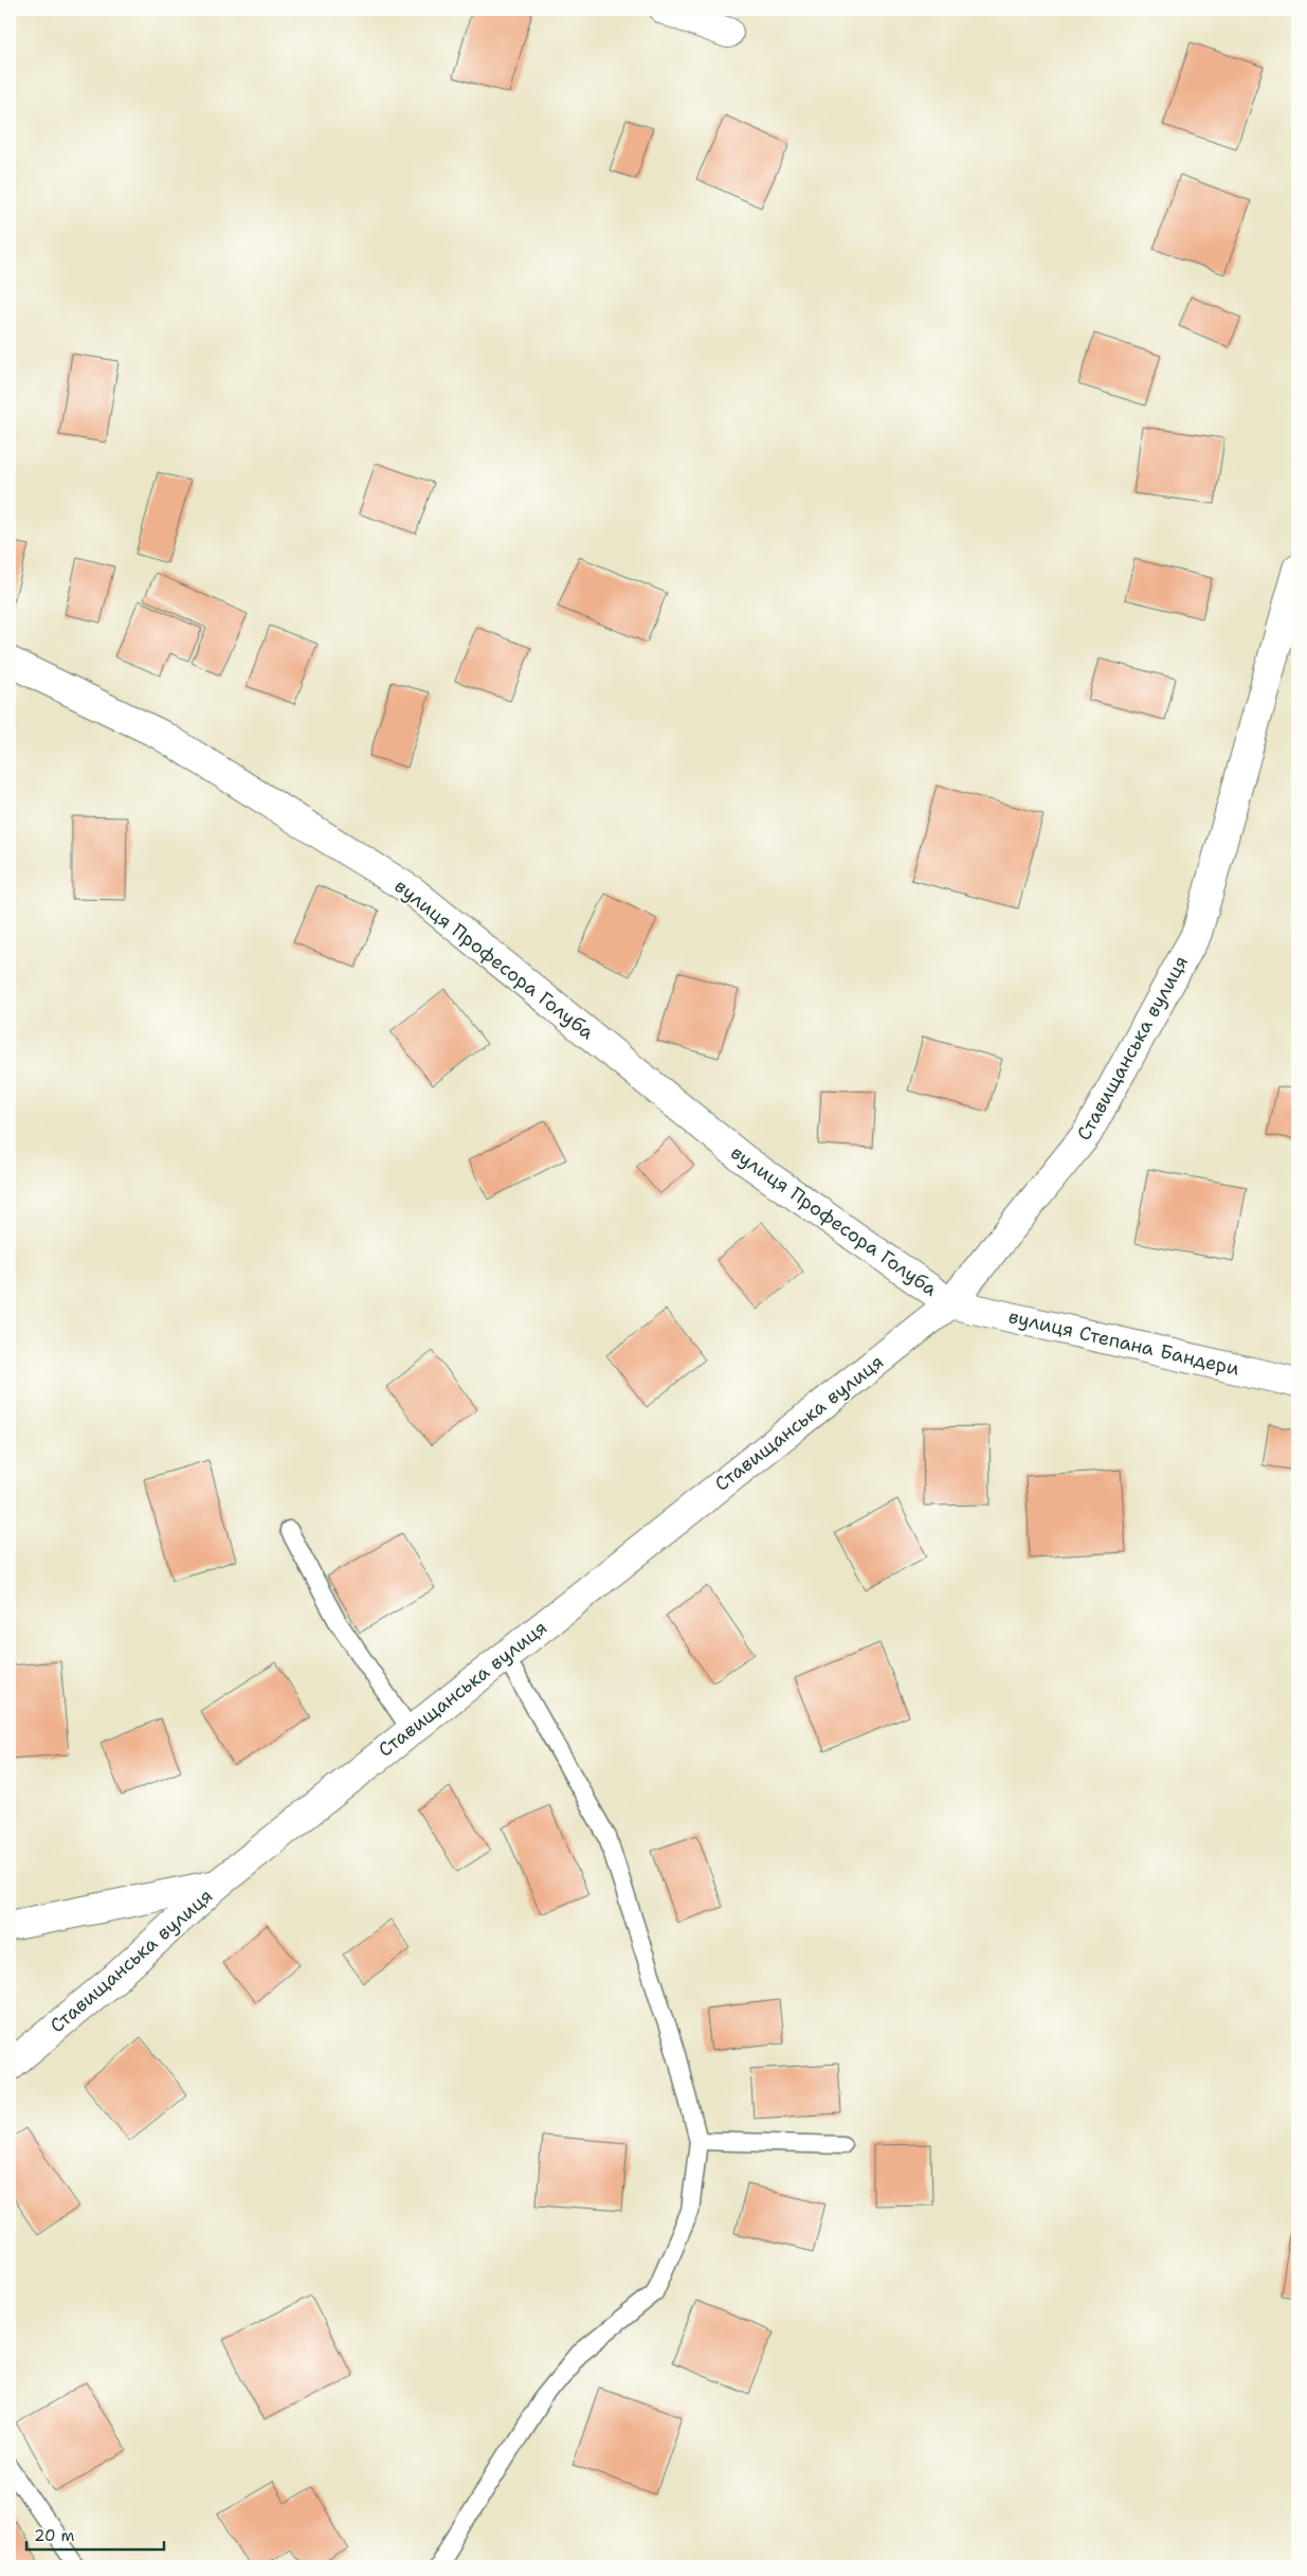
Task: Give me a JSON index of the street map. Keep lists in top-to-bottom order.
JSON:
{
  "streets": {
    "street": ["вулиця Професора Голуба", "Ставищанська вулиця", "вулиця Степана Бандери"]
  },
  "crossings": [
    ["вулиця Професора Голуба", "Ставищанська вулиця"],
    ["вулиця Професора Голуба", "вулиця Степана Бандери"],
    ["Ставищанська вулиця", "вулиця Степана Бандери"]
  ],
  "scale_bar": "20 m"
}
